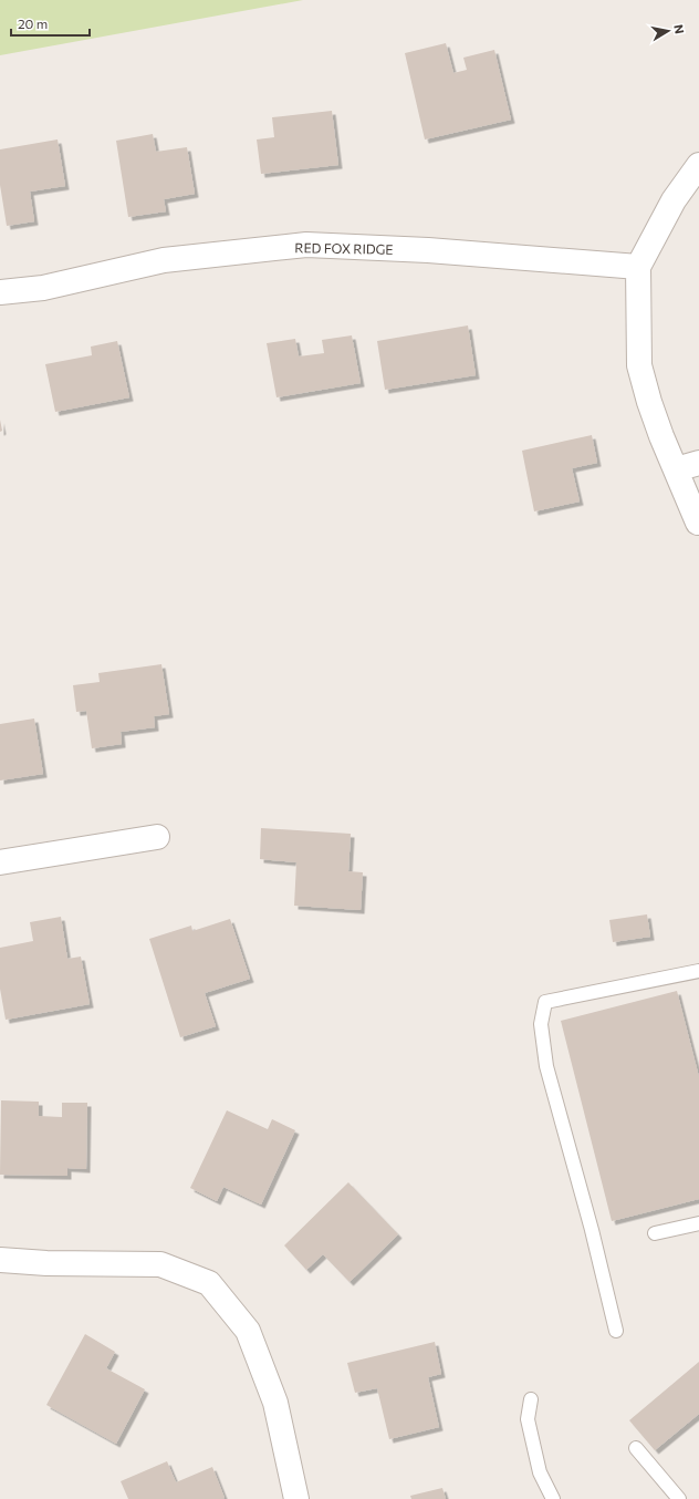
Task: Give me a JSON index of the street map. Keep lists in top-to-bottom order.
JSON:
{
  "streets": {
    "street": ["RED FOX RIDGE"]
  },
  "scale_bar": "20 m",
  "north": "right"
}
